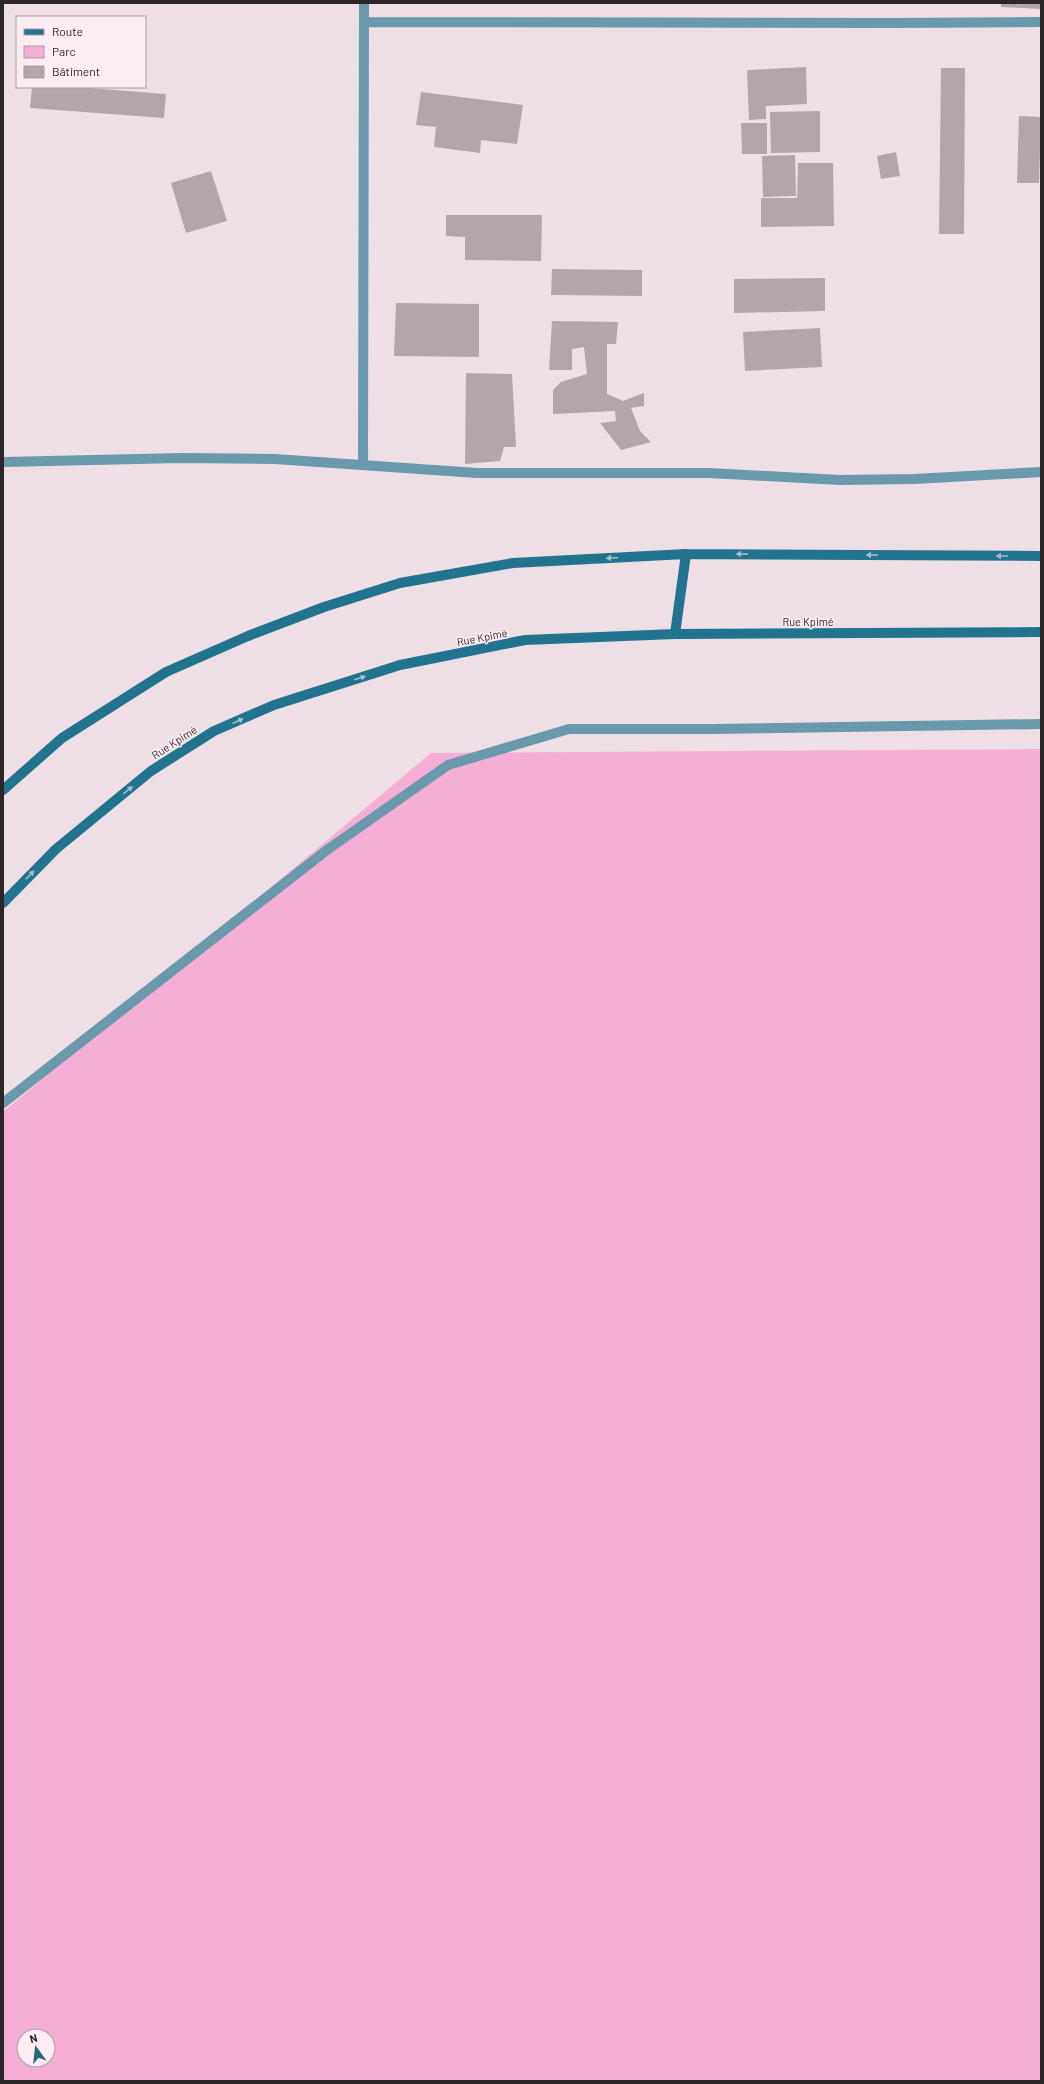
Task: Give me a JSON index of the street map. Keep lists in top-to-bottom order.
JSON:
{
  "streets": {
    "main road": ["Rue Kpimé"]
  },
  "legend": ["Route", "Parc", "Bâtiment"],
  "north": "top"
}
